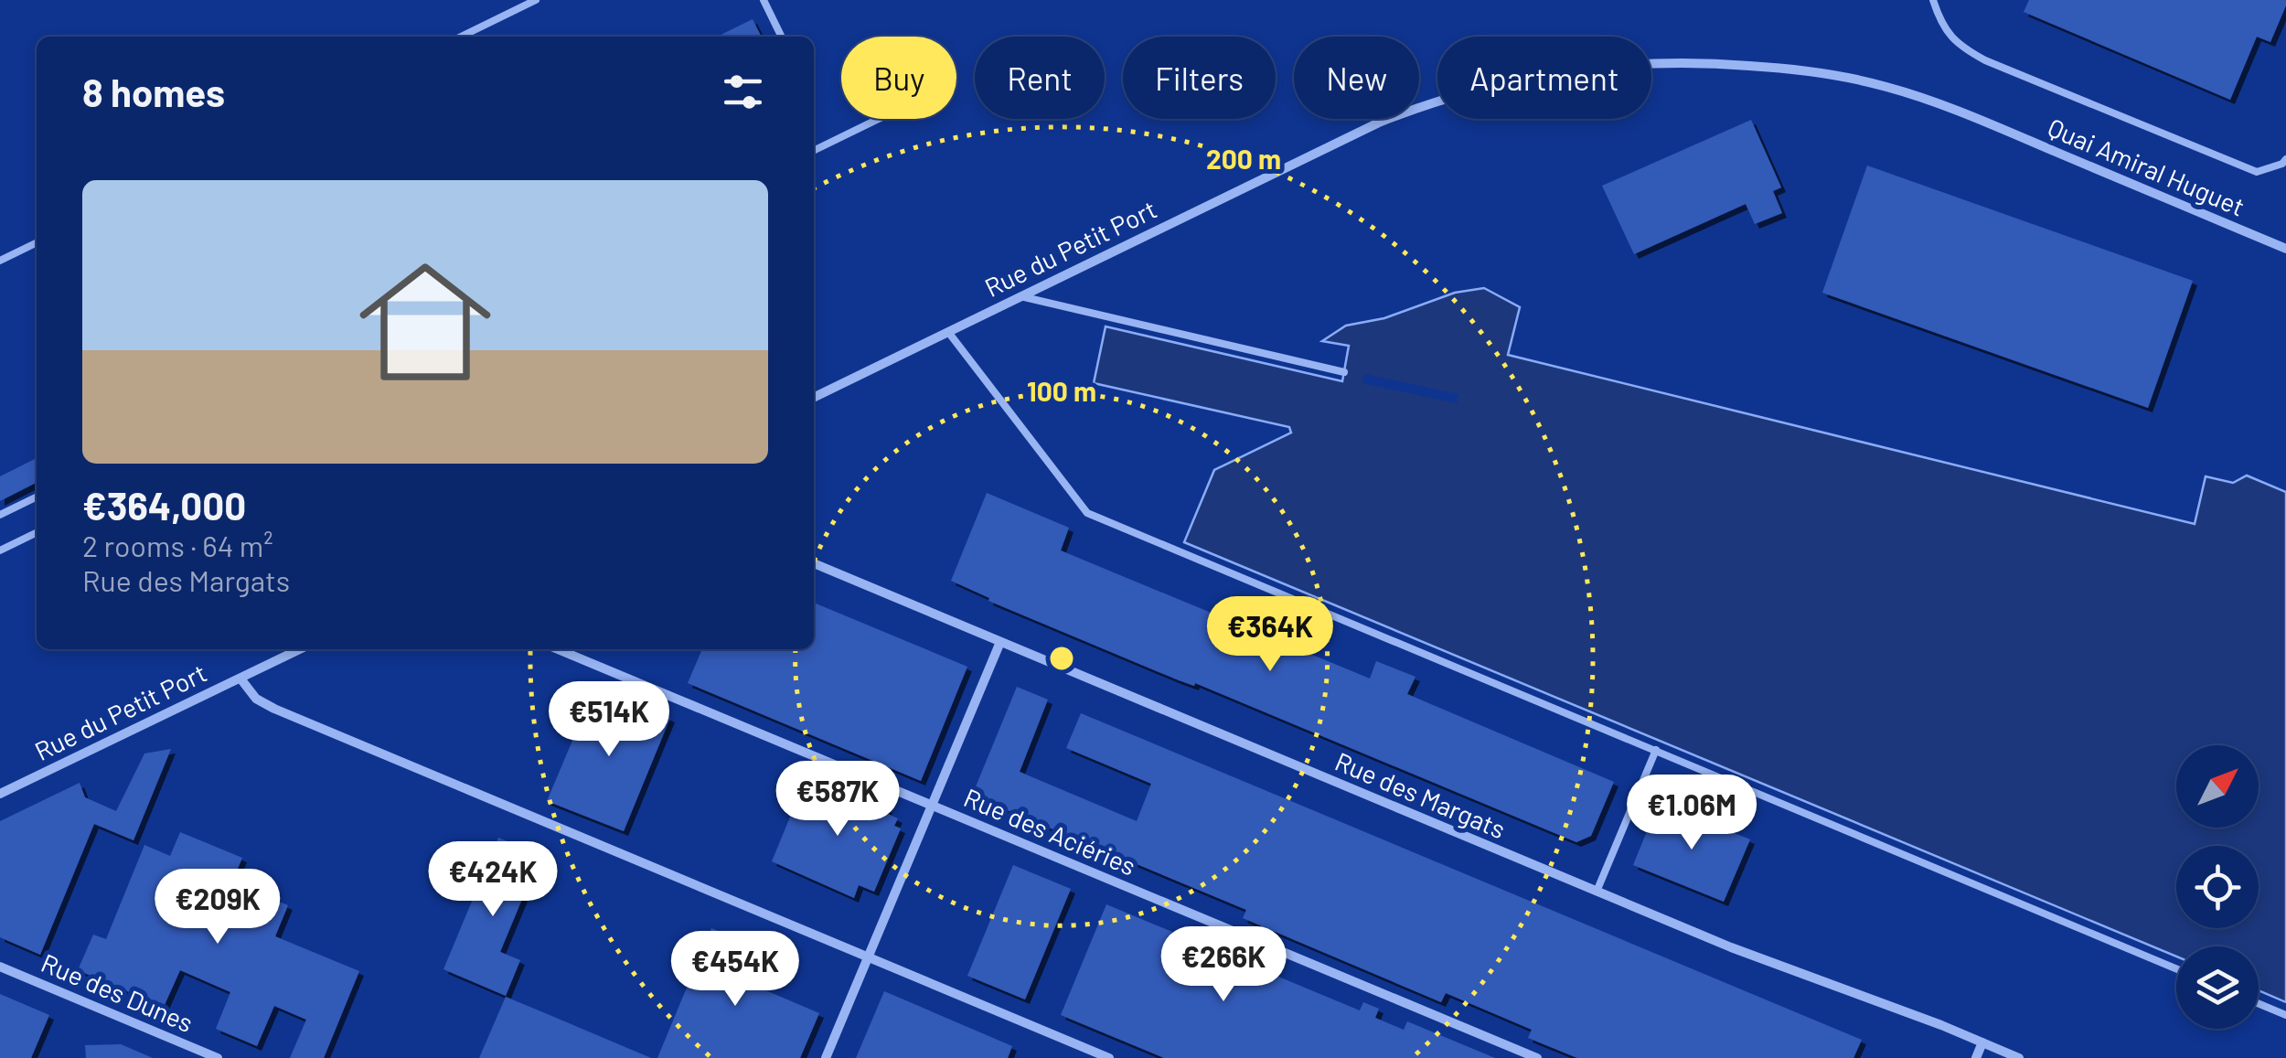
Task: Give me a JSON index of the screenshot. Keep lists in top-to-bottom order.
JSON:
{
  "streets": {
    "street": [
      "Quai Amiral Huguet",
      "Rue du Petit Port",
      "Rue des Margats",
      "Rue des Aciéries",
      "Rue des Dunes"
    ]
  },
  "crossings": [
    ["Quai Amiral Huguet", "Rue du Petit Port"]
  ],
  "north": "top right",
  "page": {
    "chip": [
      "Buy",
      "Rent",
      "Filters",
      "New",
      "Apartment"
    ],
    "heading": "8 homes",
    "list": [
      {
        "name": "€364,000",
        "note": "2 rooms · 64 m² · Rue des Margats"
      }
    ],
    "price": [
      "€364K",
      "€514K",
      "€587K",
      "€1.06M",
      "€424K",
      "€209K",
      "€266K",
      "€454K"
    ]
  },
  "rings": ["200 m", "100 m"]
}
